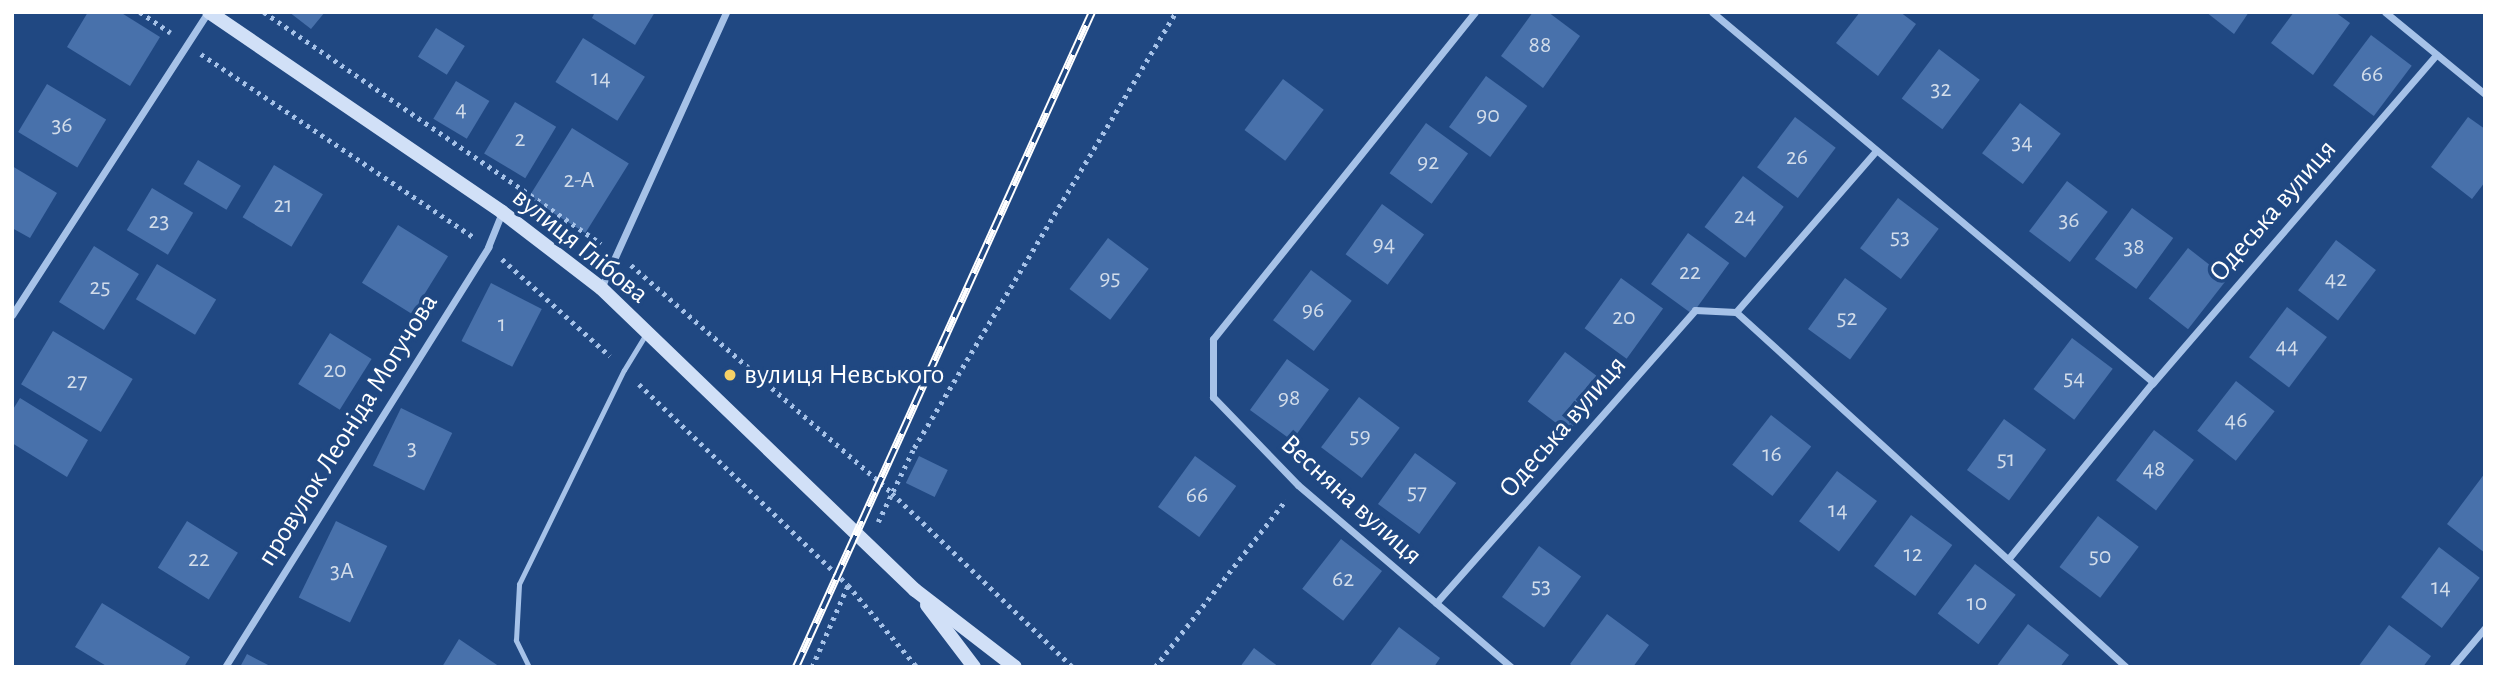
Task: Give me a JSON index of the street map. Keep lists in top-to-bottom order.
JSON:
{
  "streets": {
    "main road": ["вулиця Глібова"],
    "street": ["Одеська вулиця", "провулок Леоніда Могучова", "Весняна вулиця"]
  },
  "crossings": [
    ["Одеська вулиця", "Весняна вулиця"],
    ["вулиця Глібова", "провулок Леоніда Могучова"]
  ],
  "places": ["вулиця Невського"],
  "house_numbers": [
    "88",
    "66",
    "14",
    "32",
    "4",
    "90",
    "36",
    "2",
    "34",
    "26",
    "92",
    "2-А",
    "21",
    "24",
    "36",
    "23",
    "53",
    "94",
    "38",
    "22",
    "95",
    "42",
    "25",
    "96",
    "20",
    "52",
    "1",
    "44",
    "20",
    "54",
    "27",
    "98",
    "46",
    "59",
    "3",
    "16",
    "51",
    "48",
    "57",
    "66",
    "14",
    "12",
    "50",
    "22",
    "3А",
    "62",
    "53",
    "14",
    "10"
  ]
}
